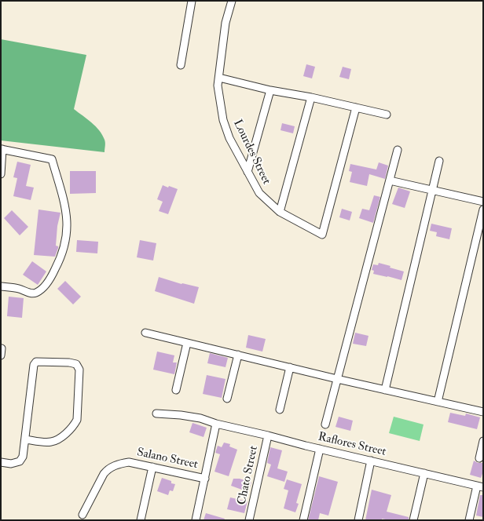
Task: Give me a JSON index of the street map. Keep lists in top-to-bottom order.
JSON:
{
  "streets": {
    "street": [
      "Lourdes Street",
      "Raflores Street",
      "Salano Street",
      "Chato Street"
    ]
  },
  "crossings": [
    ["Raflores Street", "Chato Street"]
  ]
}
